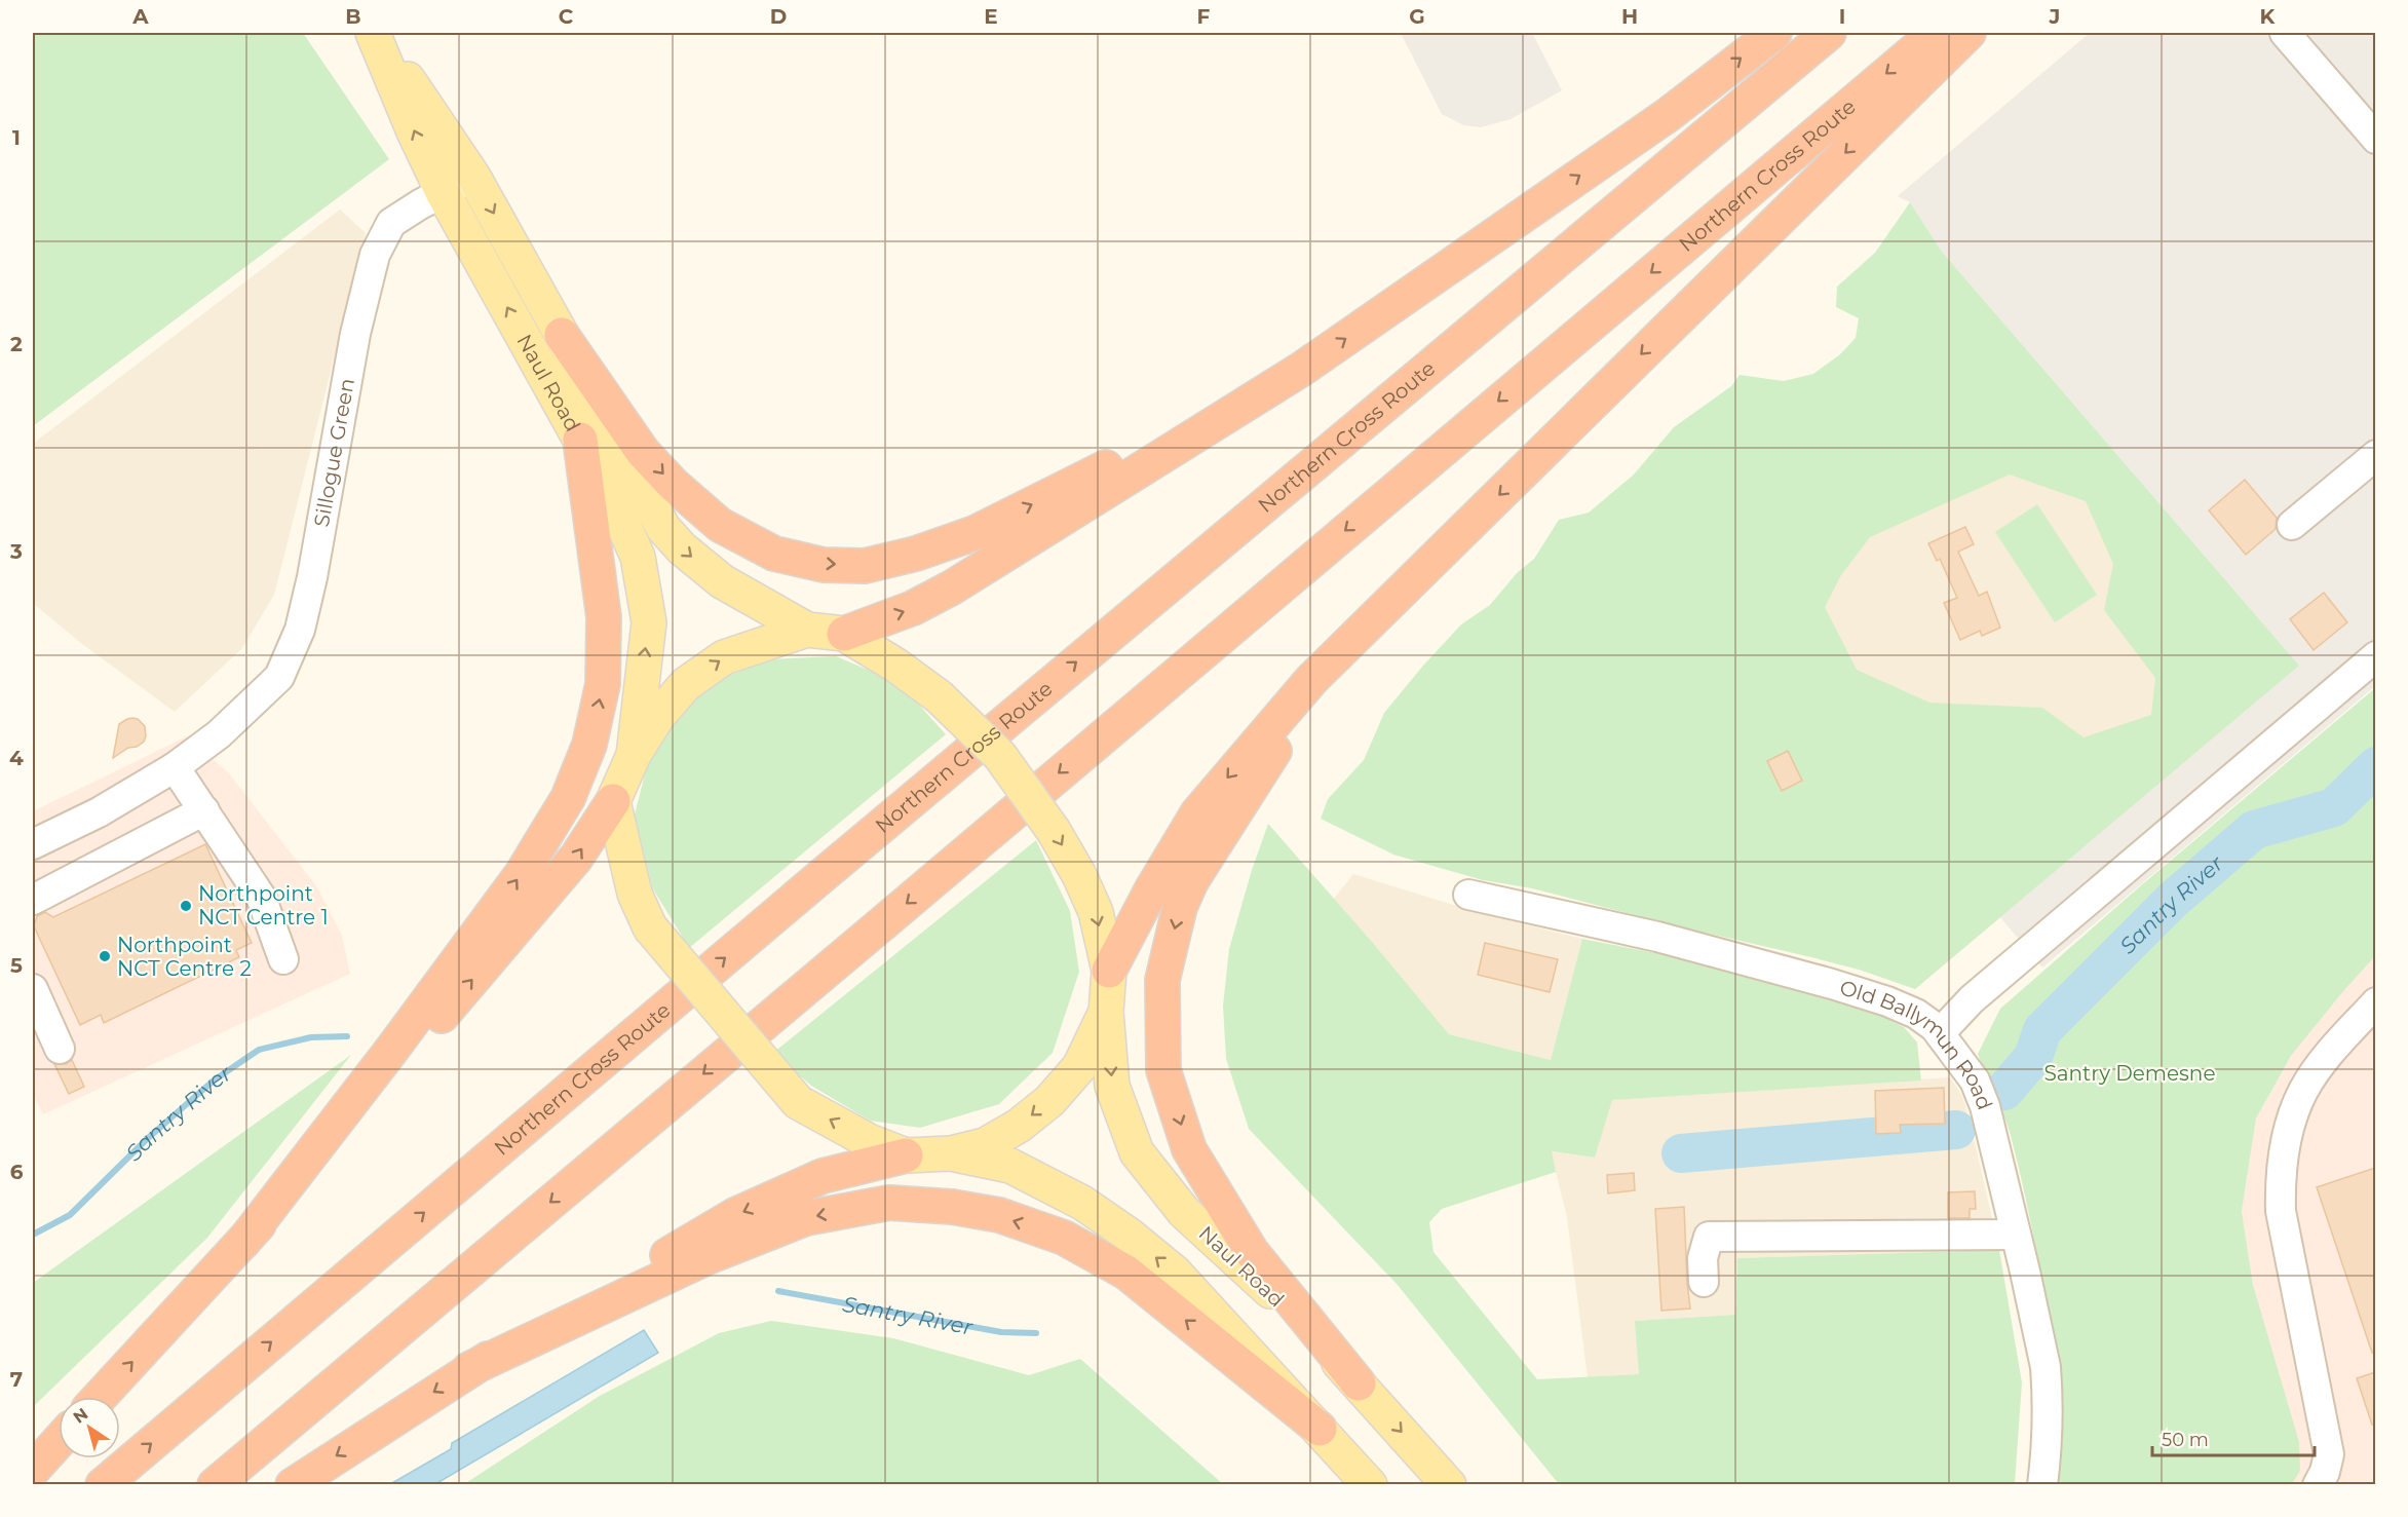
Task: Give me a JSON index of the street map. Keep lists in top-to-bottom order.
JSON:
{
  "streets": {
    "highway": ["Northern Cross Route"],
    "main road": ["Naul Road"],
    "street": ["Sillogue Green", "Old Ballymun Road"]
  },
  "crossings": [
    ["Naul Road", "Sillogue Green"]
  ],
  "water": ["Santry River"],
  "parks": ["Santry Demesne"],
  "places": ["Northpoint NCT Centre 1", "Northpoint NCT Centre 2"],
  "scale_bar": "50 m",
  "north": "top left",
  "grid": {
    "columns": [
      "A",
      "B",
      "C",
      "D",
      "E",
      "F",
      "G",
      "H",
      "I",
      "J",
      "K"
    ],
    "rows": [
      "1",
      "2",
      "3",
      "4",
      "5",
      "6",
      "7"
    ]
  }
}
